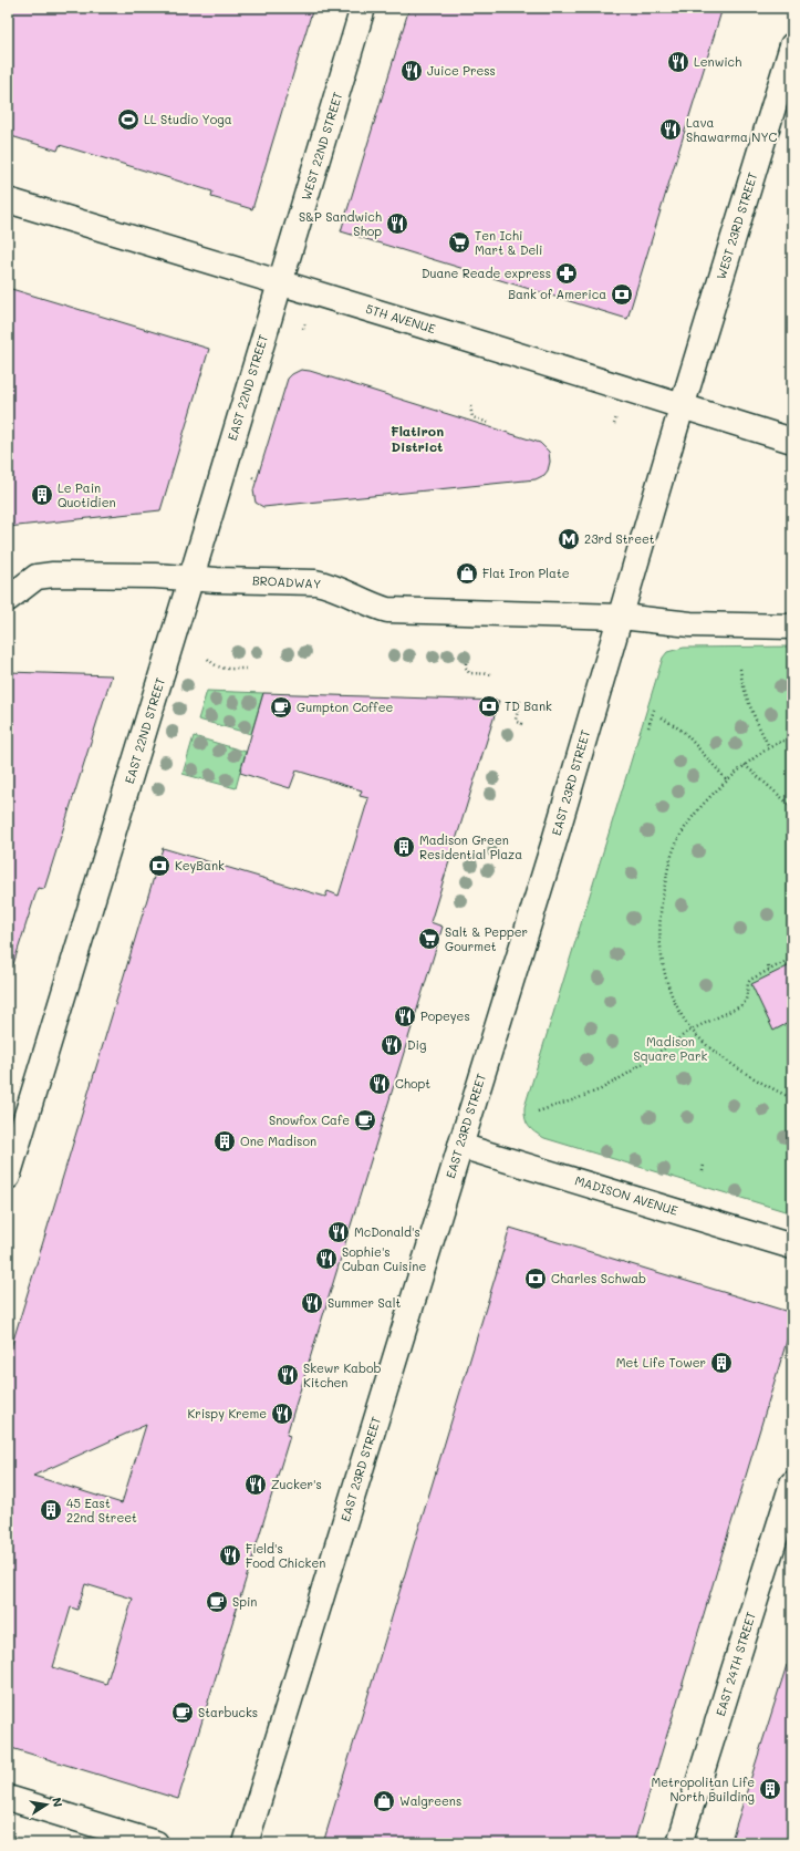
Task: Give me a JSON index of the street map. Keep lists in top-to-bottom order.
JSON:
{
  "streets": {
    "main road": [
      "WEST 22ND STREET",
      "WEST 23RD STREET",
      "5TH AVENUE",
      "EAST 22ND STREET",
      "BROADWAY",
      "EAST 23RD STREET",
      "MADISON AVENUE",
      "EAST 24TH STREET"
    ]
  },
  "crossings": [
    ["WEST 22ND STREET", "5TH AVENUE"],
    ["WEST 22ND STREET", "EAST 22ND STREET"],
    ["WEST 23RD STREET", "5TH AVENUE"],
    ["WEST 23RD STREET", "EAST 23RD STREET"],
    ["5TH AVENUE", "EAST 22ND STREET"],
    ["5TH AVENUE", "EAST 23RD STREET"],
    ["EAST 22ND STREET", "BROADWAY"],
    ["BROADWAY", "EAST 23RD STREET"],
    ["EAST 23RD STREET", "MADISON AVENUE"]
  ],
  "districts": ["Flatiron District"],
  "parks": ["Madison Square Park"],
  "places": {
    "restaurant": [
      "Lenwich",
      "Juice Press",
      "Lava Shawarma NYC",
      "S&P Sandwich Shop",
      "Popeyes",
      "Dig",
      "Chopt",
      "McDonald's",
      "Sophie's Cuban Cuisine",
      "Summer Salt",
      "Skewr Kabob Kitchen",
      "Krispy Kreme",
      "Zucker's",
      "Field's Food Chicken"
    ],
    "sports": ["LL Studio Yoga"],
    "supermarket": ["Ten Ichi Mart & Deli", "Salt & Pepper Gourmet"],
    "pharmacy": ["Duane Reade express"],
    "bank": [
      "Bank of America",
      "TD Bank",
      "KeyBank",
      "Charles Schwab"
    ],
    "building": [
      "Le Pain Quotidien",
      "Madison Green Residential Plaza",
      "One Madison",
      "Met Life Tower",
      "45 East 22nd Street",
      "Metropolitan Life North Building"
    ],
    "metro station": ["23rd Street"],
    "shop": ["Flat Iron Plate", "Walgreens"],
    "cafe": [
      "Gumpton Coffee",
      "Snowfox Cafe",
      "Spin",
      "Starbucks"
    ]
  },
  "north": "right"
}
